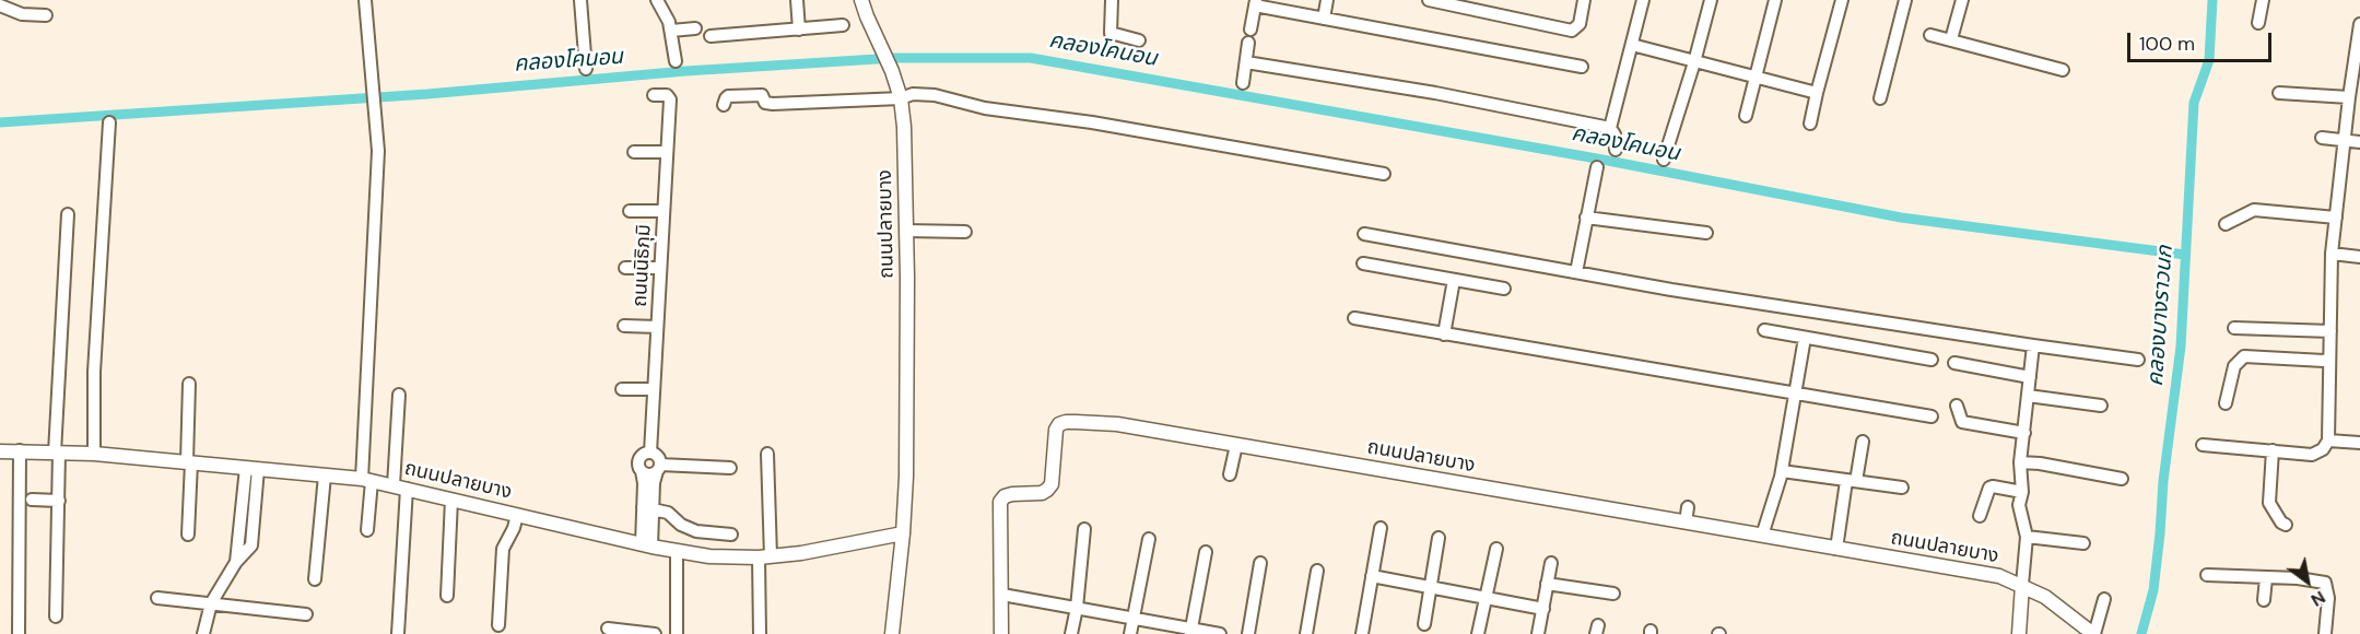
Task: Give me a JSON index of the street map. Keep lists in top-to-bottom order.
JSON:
{
  "streets": {
    "street": ["ถนนปลายบาง", "ถนนนิธิภุมิ"]
  },
  "water": ["คลองโคนอน", "คลองบางราวนก"],
  "scale_bar": "100 m",
  "north": "bottom right"
}
